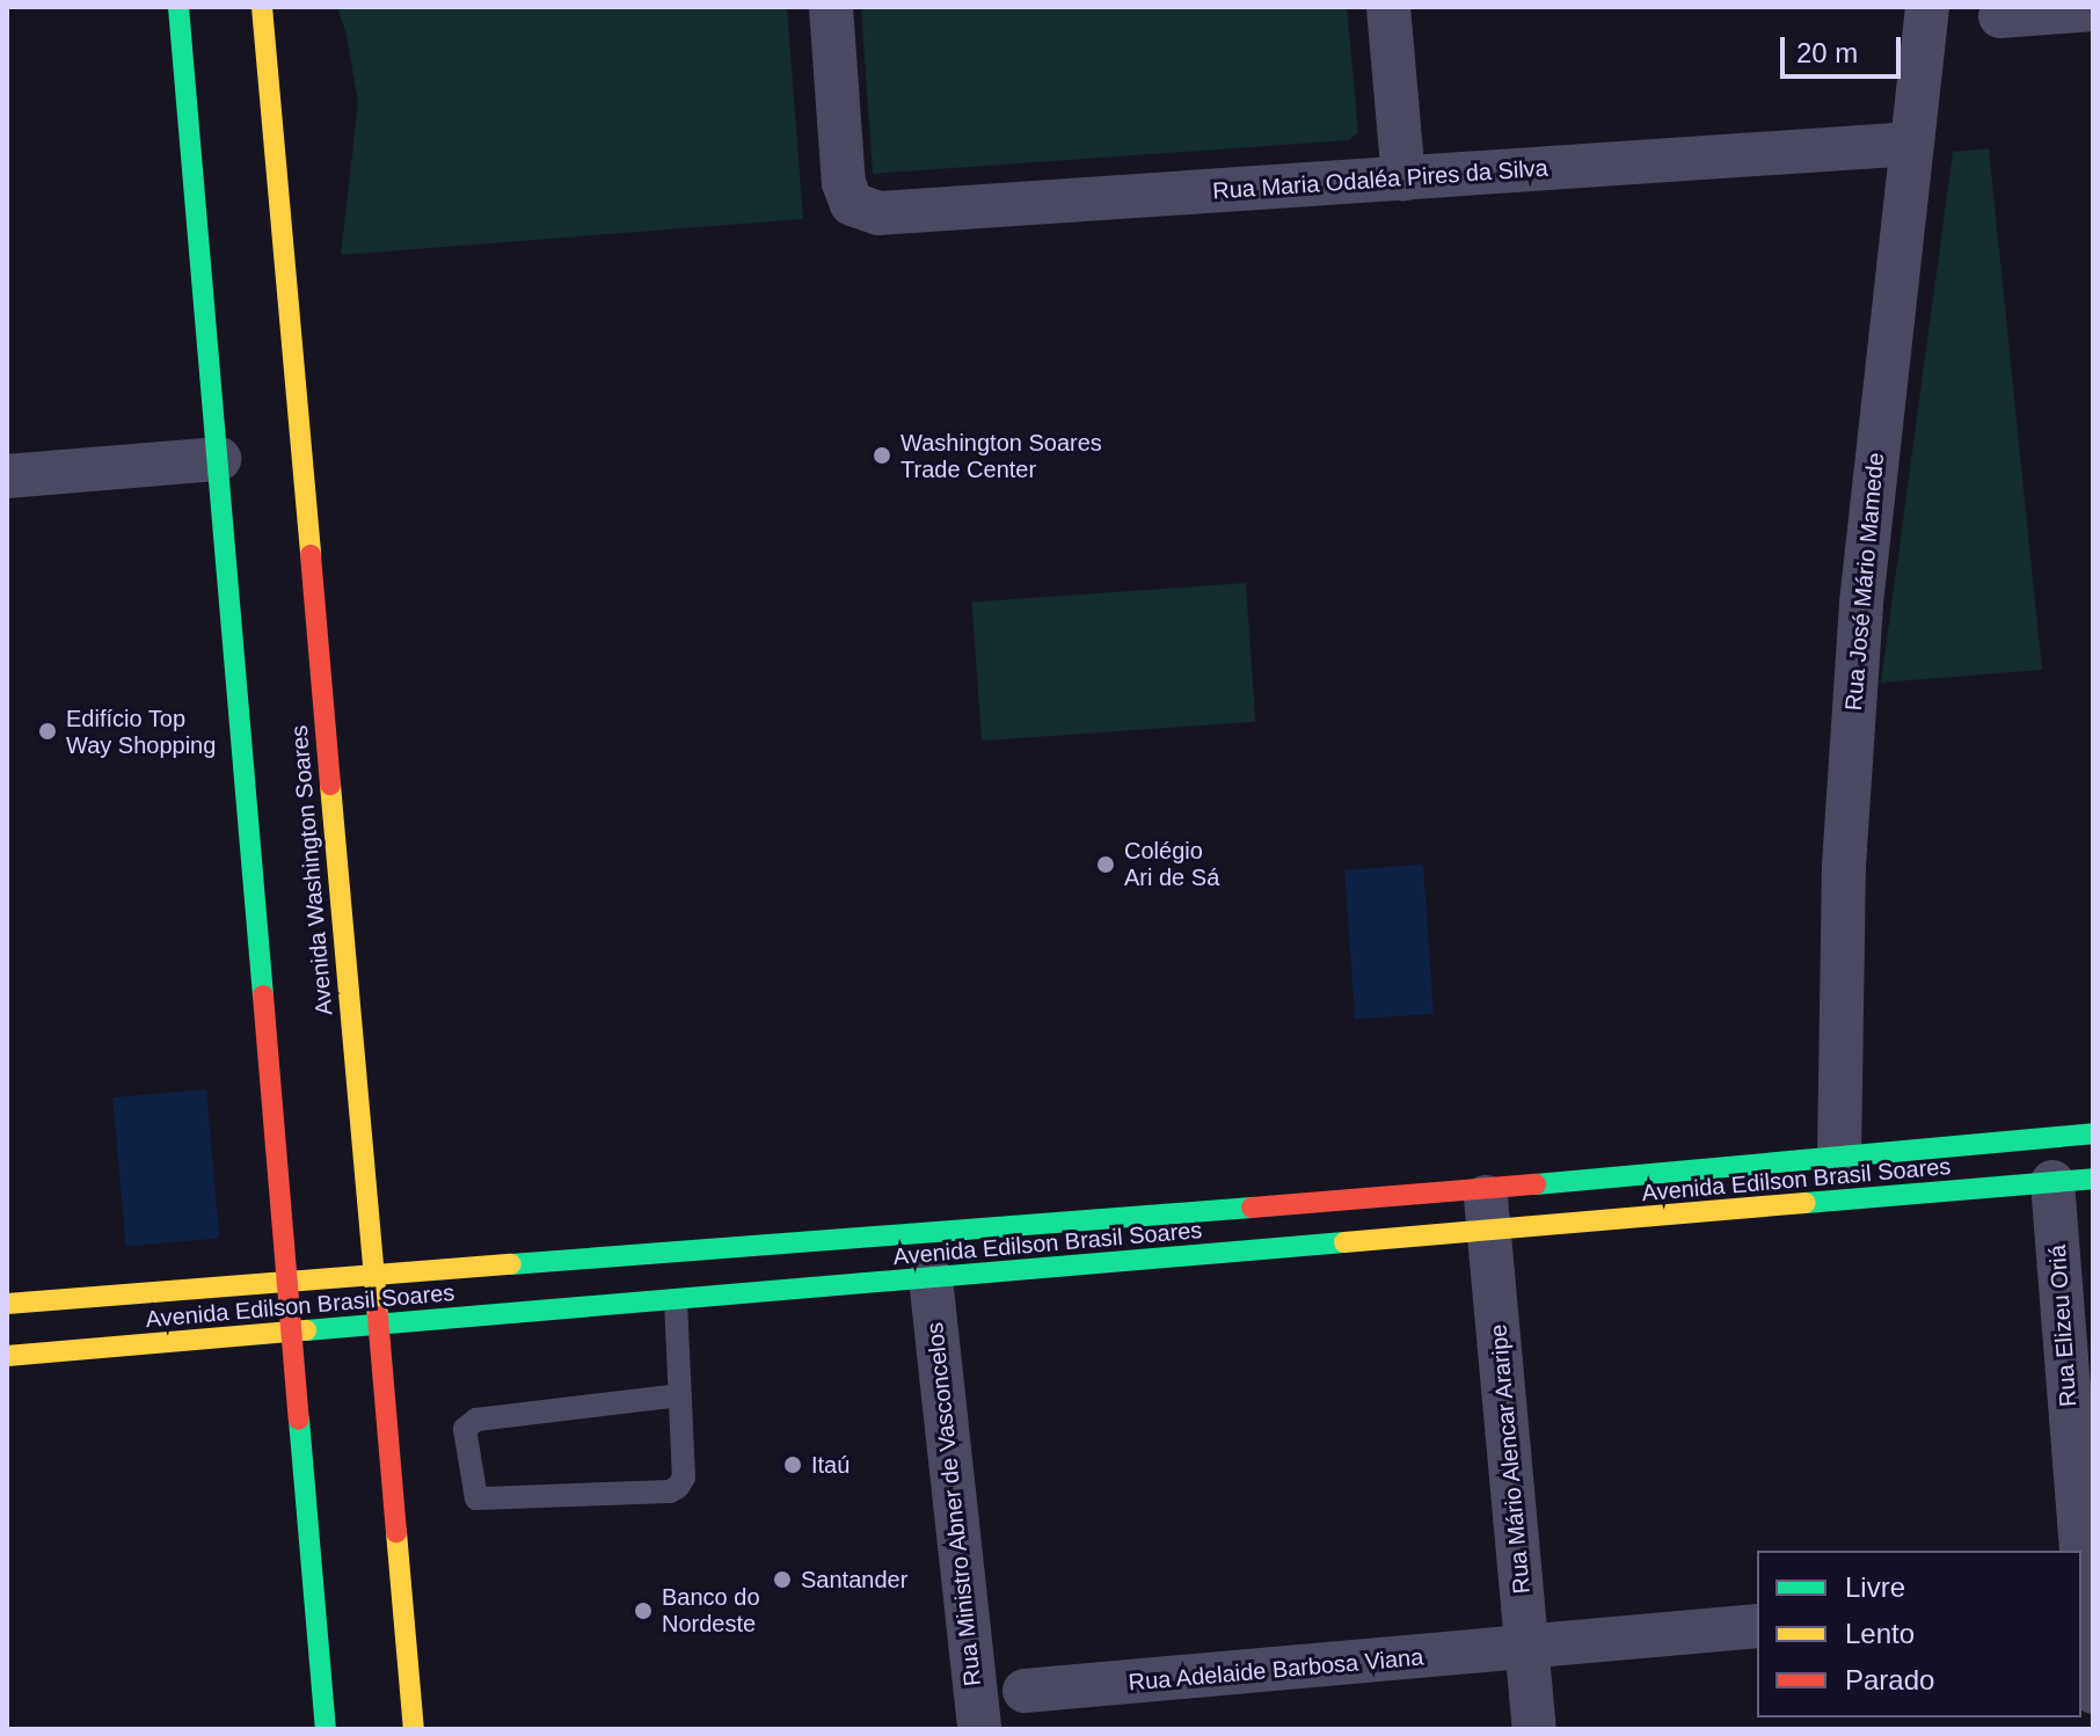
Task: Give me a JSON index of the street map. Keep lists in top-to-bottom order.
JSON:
{
  "streets": {
    "main road": ["Avenida Washington Soares", "Avenida Edilson Brasil Soares"],
    "street": [
      "Rua Maria Odaléa Pires da Silva",
      "Rua José Mário Mamede",
      "Rua Elizeu Oriá",
      "Rua Mário Alencar Araripe",
      "Rua Ministro Abner de Vasconcelos",
      "Rua Adelaide Barbosa Viana"
    ]
  },
  "crossings": [
    ["Rua Maria Odaléa Pires da Silva", "Rua José Mário Mamede"],
    ["Rua José Mário Mamede", "Avenida Edilson Brasil Soares"],
    ["Avenida Washington Soares", "Avenida Edilson Brasil Soares"],
    ["Avenida Edilson Brasil Soares", "Rua Elizeu Oriá"],
    ["Avenida Edilson Brasil Soares", "Rua Mário Alencar Araripe"],
    ["Avenida Edilson Brasil Soares", "Rua Ministro Abner de Vasconcelos"],
    ["Rua Mário Alencar Araripe", "Rua Adelaide Barbosa Viana"]
  ],
  "places": [
    "Washington Soares Trade Center",
    "Edifício Top Way Shopping",
    "Colégio Ari de Sá",
    "Itaú",
    "Santander",
    "Banco do Nordeste"
  ],
  "legend": ["Livre", "Lento", "Parado"],
  "scale_bar": "20 m"
}
